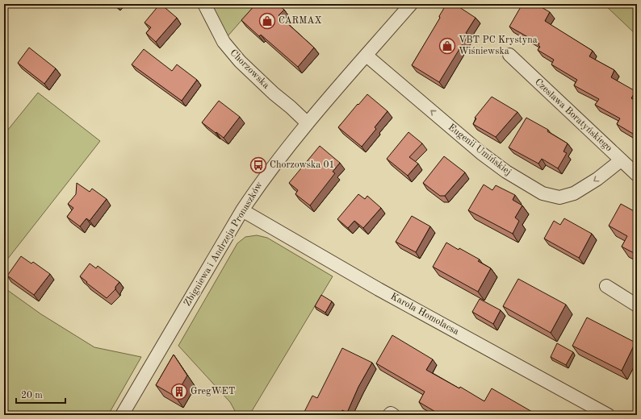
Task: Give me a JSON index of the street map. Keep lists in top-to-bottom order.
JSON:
{
  "streets": {
    "street": [
      "Chorzowska",
      "Czesława Boratyńskiego",
      "Eugenii Umińskiej",
      "Zbigniewa i Andrzeja Pronaszków",
      "Karola Homolacsa"
    ]
  },
  "crossings": [
    ["Chorzowska", "Zbigniewa i Andrzeja Pronaszków"],
    ["Czesława Boratyńskiego", "Eugenii Umińskiej"],
    ["Eugenii Umińskiej", "Zbigniewa i Andrzeja Pronaszków"],
    ["Zbigniewa i Andrzeja Pronaszków", "Karola Homolacsa"]
  ],
  "one_way": ["Eugenii Umińskiej"],
  "places": {
    "shop": ["CARMAX", "VBT PC Krystyna Wiśniewska"],
    "bus stop": ["Chorzowska 01"],
    "building": ["GregWET"]
  },
  "scale_bar": "20 m"
}
